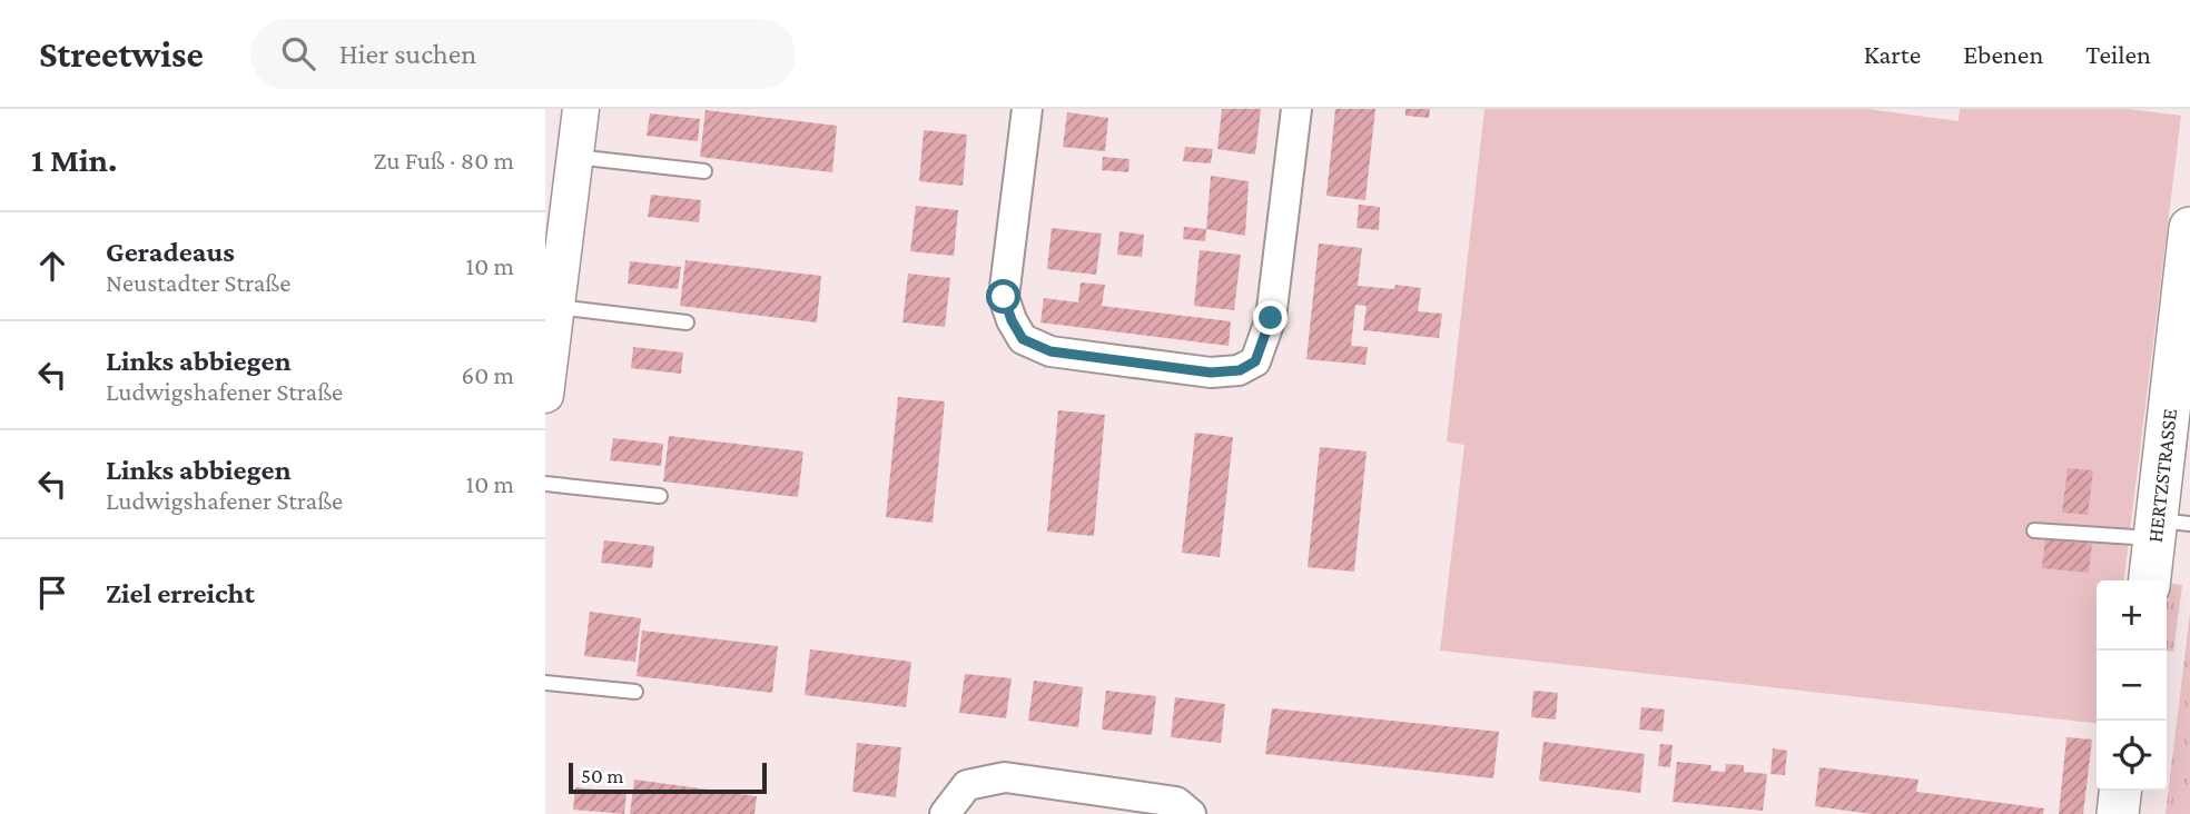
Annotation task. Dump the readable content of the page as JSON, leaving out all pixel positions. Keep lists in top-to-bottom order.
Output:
{
  "streets": {
    "main road": ["HERTZSTRASSE"]
  },
  "scale_bar": "50 m",
  "page": {
    "header": "Streetwise",
    "search": "Hier suchen",
    "nav": ["Karte", "Ebenen", "Teilen"],
    "heading": ["1 Min.", "Zu Fuß · 80 m"],
    "list": [
      ["Geradeaus", "Neustadter Straße", "10 m"],
      ["Links abbiegen", "Ludwigshafener Straße", "60 m"],
      ["Links abbiegen", "Ludwigshafener Straße", "10 m"],
      "Ziel erreicht"
    ],
    "map_buttons": ["+", "−"],
    "scale": "50 m"
  }
}
